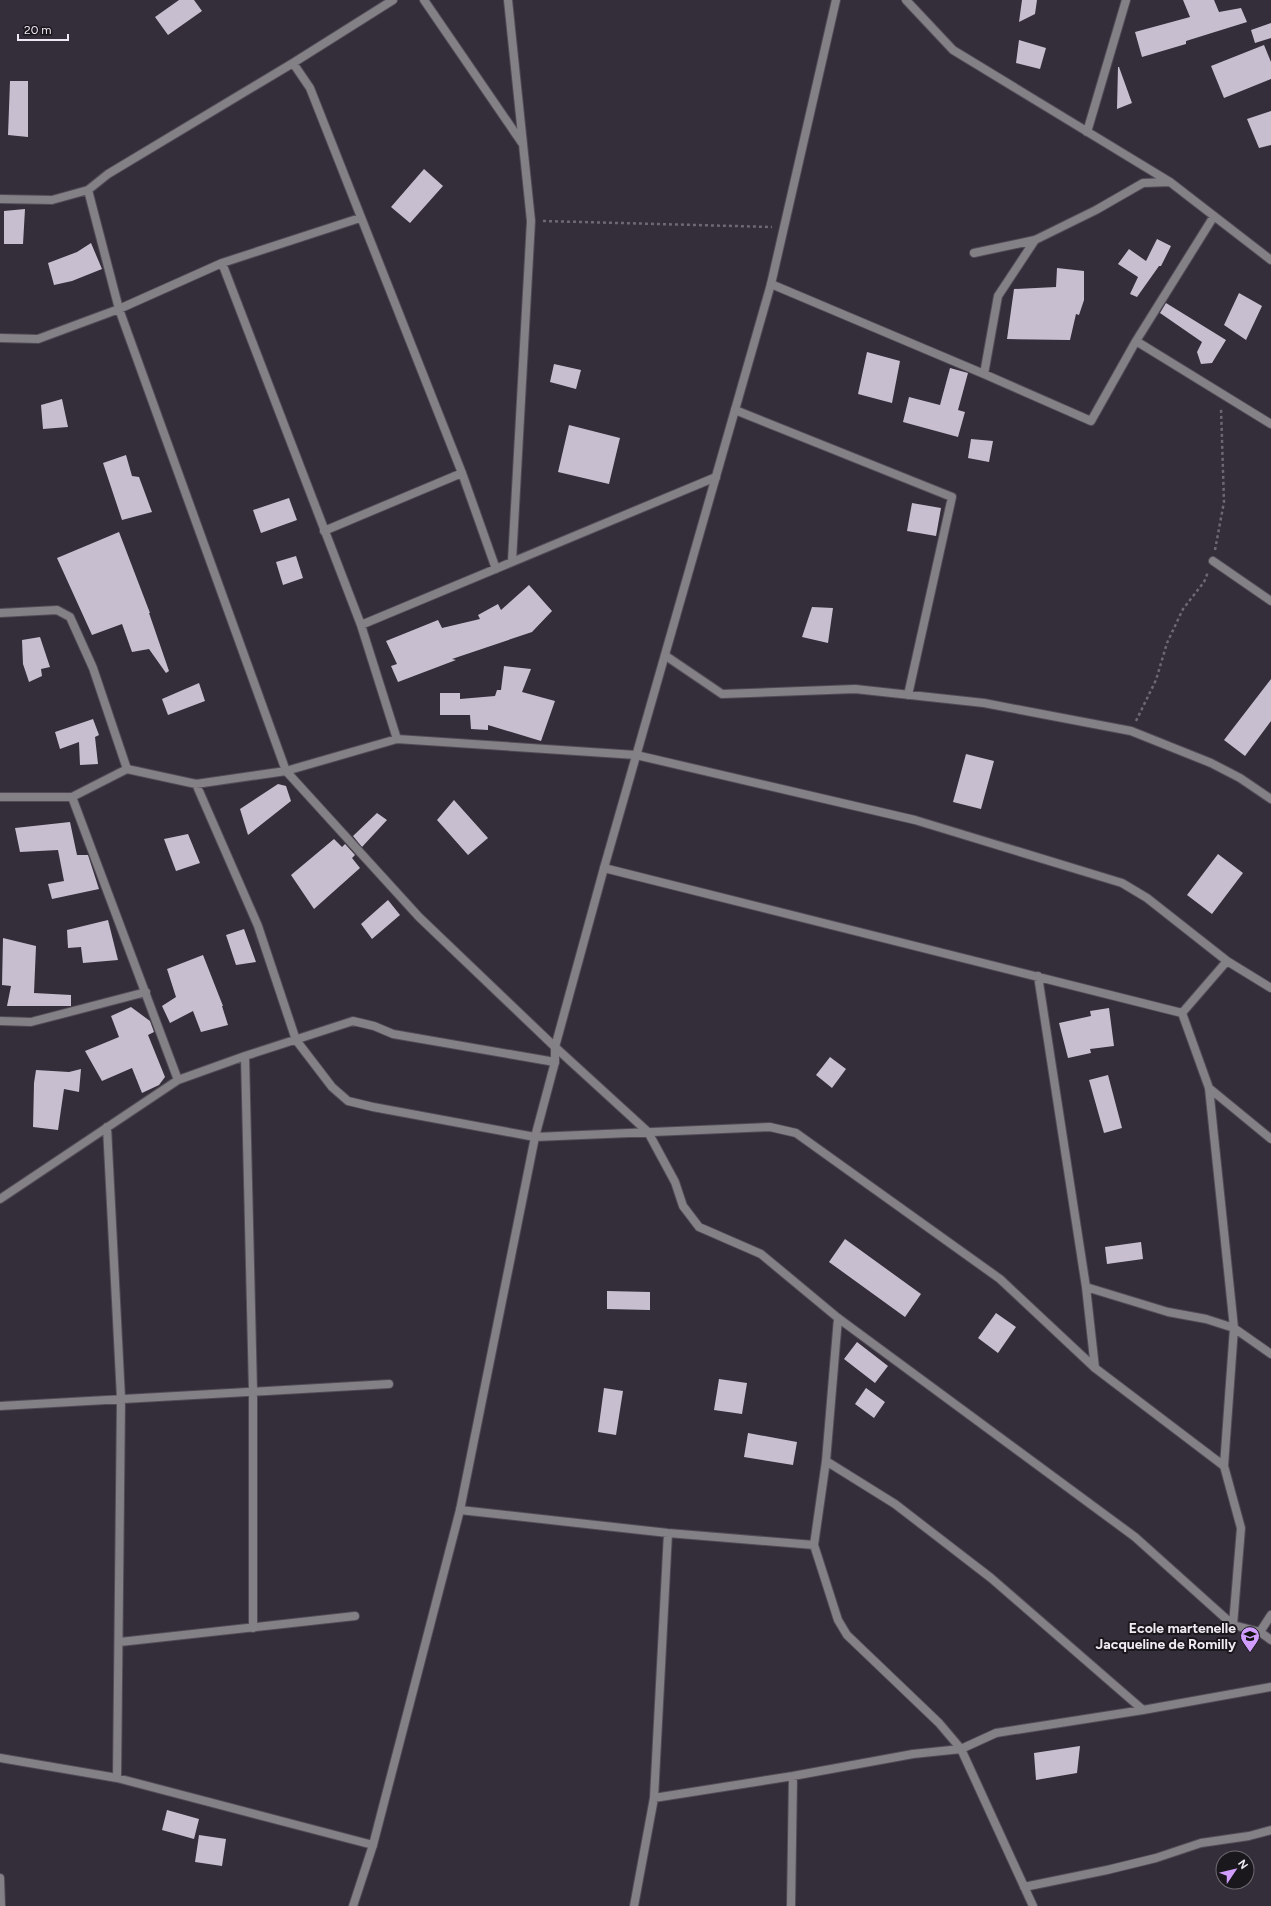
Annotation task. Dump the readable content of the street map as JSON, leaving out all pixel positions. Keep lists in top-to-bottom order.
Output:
{
  "places": {
    "school or university": ["Ecole martenelle Jacqueline de Romilly"]
  },
  "scale_bar": "20 m",
  "north": "top right"
}
